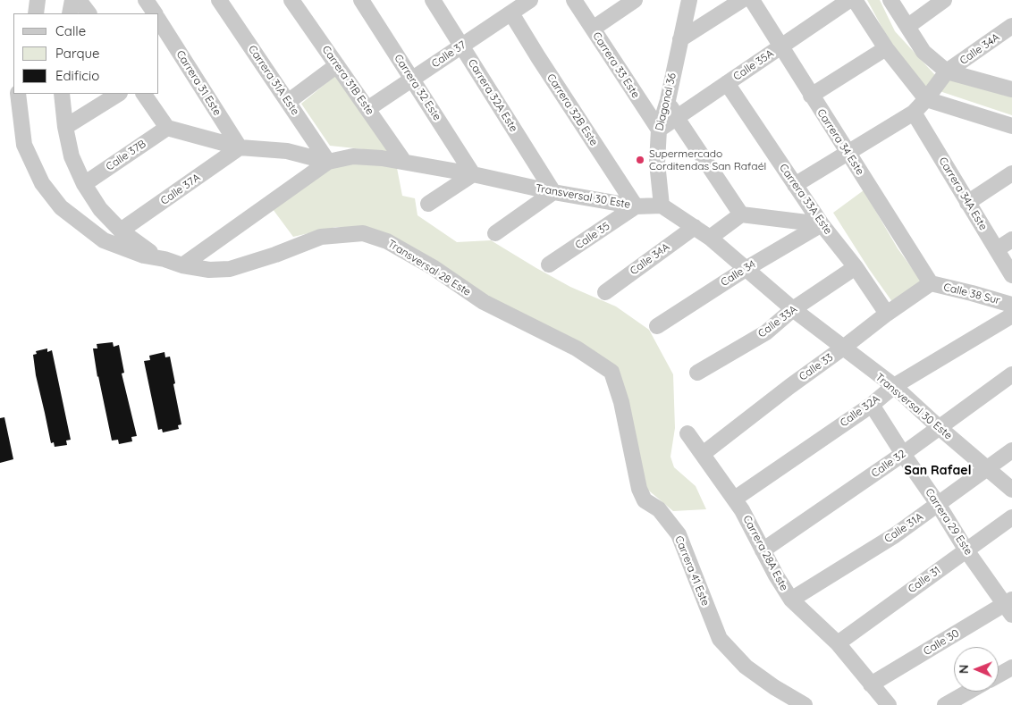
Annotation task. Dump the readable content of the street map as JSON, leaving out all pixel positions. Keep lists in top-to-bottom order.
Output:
{
  "streets": {
    "street": [
      "Calle 34A",
      "Calle 37",
      "Carrera 33 Este",
      "Calle 35A",
      "Carrera 31A Este",
      "Carrera 31B Este",
      "Carrera 31 Este",
      "Carrera 32 Este",
      "Carrera 32A Este",
      "Diagonal 36",
      "Carrera 32B Este",
      "Carrera 34 Este",
      "Calle 37B",
      "Calle 37A",
      "Carrera 34A Este",
      "Transversal 30 Este",
      "Carrera 33A Este",
      "Calle 35",
      "Transversal 28 Este",
      "Calle 34",
      "Calle 38 Sur",
      "Calle 33A",
      "Calle 33",
      "Calle 32A",
      "Calle 32",
      "Carrera 29 Este",
      "Calle 31A",
      "Carrera 28A Este",
      "Carrera 41 Este",
      "Calle 31",
      "Calle 30"
    ]
  },
  "crossings": [
    ["Calle 34A", "Transversal 30 Este"],
    ["Calle 37", "Carrera 31B Este"],
    ["Calle 37", "Carrera 32 Este"],
    ["Calle 37", "Carrera 32A Este"],
    ["Calle 37", "Carrera 32B Este"],
    ["Carrera 33 Este", "Calle 35A"],
    ["Carrera 33 Este", "Diagonal 36"],
    ["Calle 35A", "Diagonal 36"],
    ["Calle 35A", "Carrera 34 Este"],
    ["Calle 35A", "Carrera 33A Este"],
    ["Carrera 31A Este", "Transversal 30 Este"],
    ["Carrera 31B Este", "Transversal 30 Este"],
    ["Carrera 31 Este", "Calle 37A"],
    ["Carrera 31 Este", "Transversal 30 Este"],
    ["Carrera 32 Este", "Transversal 30 Este"],
    ["Carrera 32A Este", "Transversal 30 Este"],
    ["Diagonal 36", "Transversal 30 Este"],
    ["Carrera 32B Este", "Transversal 30 Este"],
    ["Carrera 32B Este", "Calle 35"],
    ["Carrera 34 Este", "Calle 38 Sur"],
    ["Carrera 34 Este", "Calle 33"],
    ["Calle 37B", "Transversal 30 Este"],
    ["Calle 37A", "Transversal 30 Este"],
    ["Transversal 30 Este", "Calle 35"],
    ["Transversal 30 Este", "Calle 34"],
    ["Transversal 30 Este", "Calle 33A"],
    ["Transversal 30 Este", "Calle 33"],
    ["Transversal 30 Este", "Calle 32A"],
    ["Transversal 30 Este", "Calle 32"],
    ["Transversal 30 Este", "Calle 31A"],
    ["Carrera 33A Este", "Calle 34"],
    ["Carrera 33A Este", "Calle 33A"],
    ["Carrera 33A Este", "Calle 33"],
    ["Transversal 28 Este", "Carrera 41 Este"],
    ["Calle 38 Sur", "Calle 33"],
    ["Calle 33", "Carrera 28A Este"],
    ["Calle 32A", "Carrera 29 Este"],
    ["Calle 32A", "Carrera 28A Este"],
    ["Calle 32", "Carrera 29 Este"],
    ["Calle 32", "Carrera 28A Este"],
    ["Carrera 29 Este", "Calle 31A"],
    ["Carrera 29 Este", "Calle 31"],
    ["Carrera 29 Este", "Calle 30"],
    ["Calle 31A", "Carrera 28A Este"],
    ["Carrera 28A Este", "Calle 31"],
    ["Carrera 28A Este", "Calle 30"]
  ],
  "districts": ["San Rafael"],
  "places": ["Supermercado Corditendas San Rafaél"],
  "legend": ["Calle", "Parque", "Edificio"],
  "north": "left"
}
